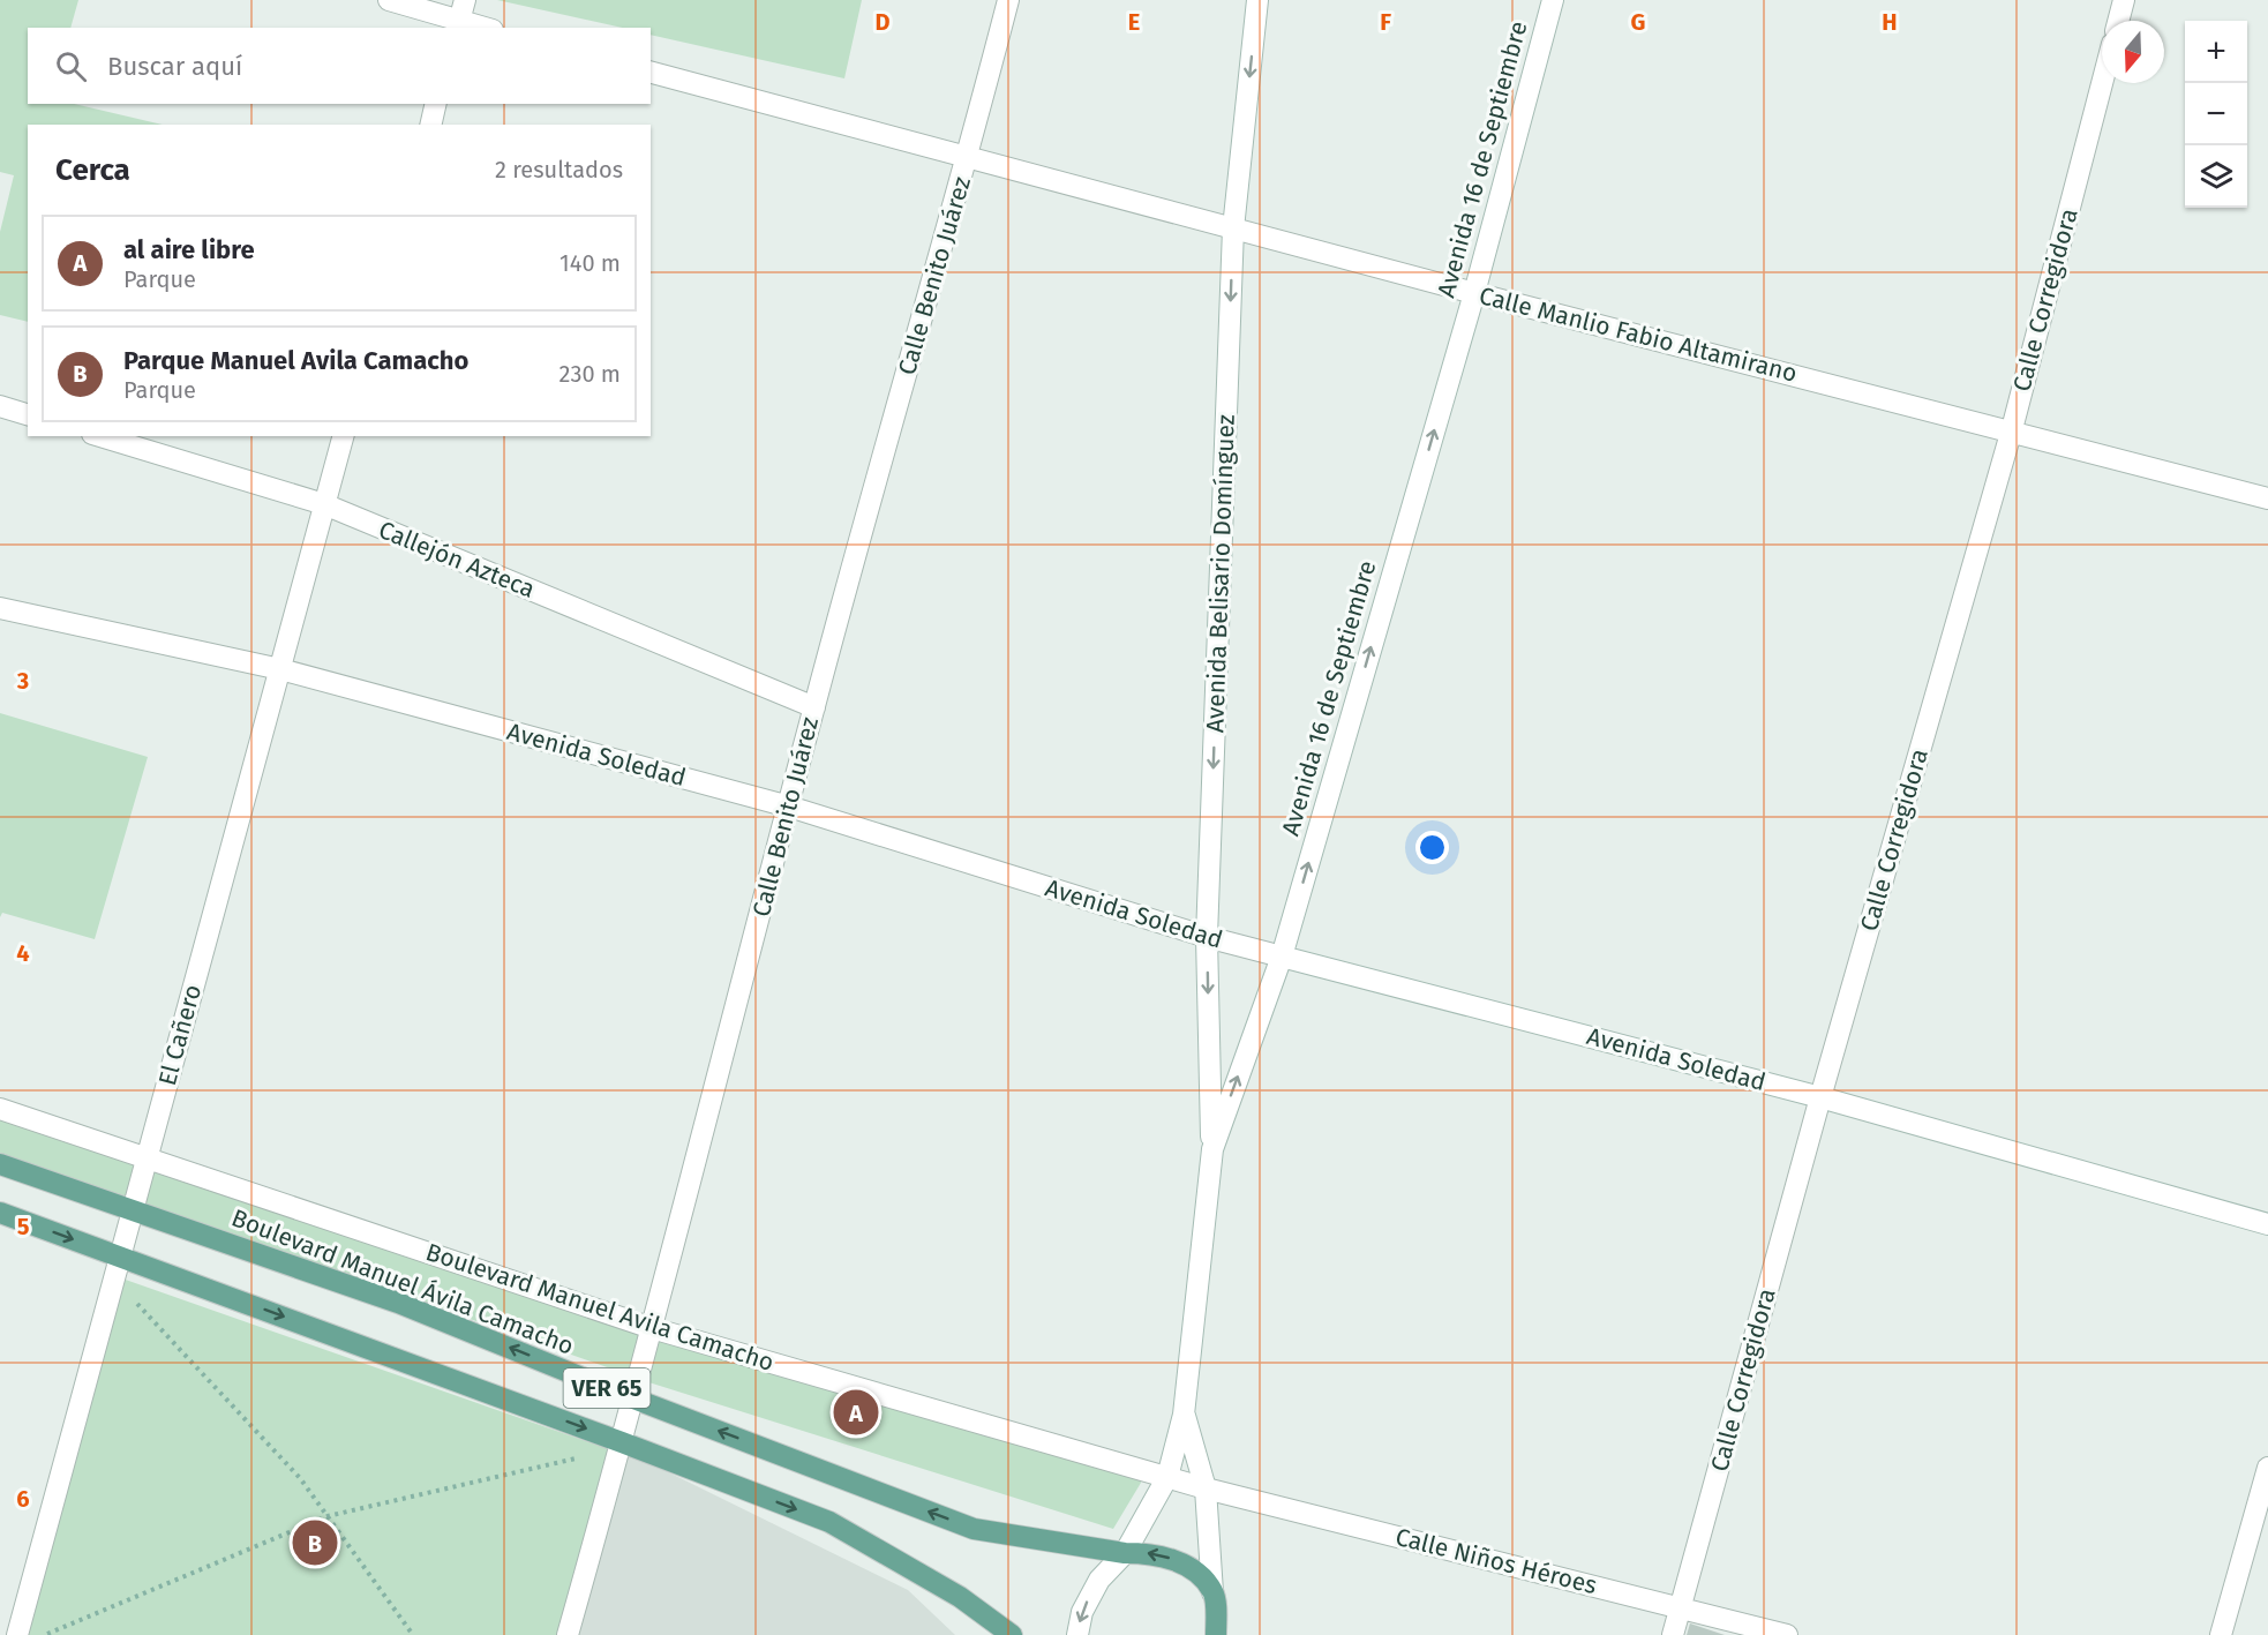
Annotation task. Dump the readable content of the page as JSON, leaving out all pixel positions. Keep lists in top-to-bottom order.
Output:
{
  "streets": {
    "main road": ["Avenida 16 de Septiembre", "Boulevard Manuel Ávila Camacho", "VER 65"],
    "street": [
      "Calle Benito Juárez",
      "Calle Corregidora",
      "Calle Manlio Fabio Altamirano",
      "Callejón Azteca",
      "Avenida Belisario Domínguez",
      "Avenida Soledad",
      "El Cañero",
      "Boulevard Manuel Avila Camacho",
      "Calle Niños Héroes"
    ]
  },
  "crossings": [
    ["Avenida 16 de Septiembre", "Calle Manlio Fabio Altamirano"],
    ["Avenida 16 de Septiembre", "Avenida Belisario Domínguez"],
    ["Avenida 16 de Septiembre", "Avenida Soledad"],
    ["Avenida 16 de Septiembre", "Boulevard Manuel Ávila Camacho"],
    ["Avenida 16 de Septiembre", "Boulevard Manuel Avila Camacho"],
    ["Avenida 16 de Septiembre", "Calle Niños Héroes"],
    ["Calle Benito Juárez", "Calle Manlio Fabio Altamirano"],
    ["Calle Benito Juárez", "Callejón Azteca"],
    ["Calle Benito Juárez", "Avenida Soledad"],
    ["Calle Benito Juárez", "Boulevard Manuel Ávila Camacho"],
    ["Calle Benito Juárez", "Boulevard Manuel Avila Camacho"],
    ["Calle Benito Juárez", "VER 65"],
    ["Calle Corregidora", "Calle Manlio Fabio Altamirano"],
    ["Calle Corregidora", "Avenida Soledad"],
    ["Calle Corregidora", "Calle Niños Héroes"],
    ["Calle Manlio Fabio Altamirano", "Avenida Belisario Domínguez"],
    ["Callejón Azteca", "El Cañero"],
    ["Avenida Belisario Domínguez", "Avenida Soledad"],
    ["Avenida Soledad", "El Cañero"],
    ["El Cañero", "Boulevard Manuel Ávila Camacho"],
    ["El Cañero", "Boulevard Manuel Avila Camacho"],
    ["El Cañero", "VER 65"],
    ["Boulevard Manuel Avila Camacho", "Calle Niños Héroes"]
  ],
  "one_way": ["Avenida 16 de Septiembre", "Avenida Belisario Domínguez"],
  "north": "bottom",
  "page": {
    "map_buttons": ["+", "−"],
    "search": "Buscar aquí",
    "heading": ["Cerca", "2 resultados"],
    "list": [
      {
        "mark": "A",
        "name": "al aire libre",
        "note": "Parque",
        "value": "140 m"
      },
      {
        "mark": "B",
        "name": "Parque Manuel Avila Camacho",
        "note": "Parque",
        "value": "230 m"
      }
    ],
    "pins": ["A", "B"]
  },
  "grid": {
    "columns": [
      "D",
      "E",
      "F",
      "G",
      "H"
    ],
    "rows": [
      "3",
      "4",
      "5",
      "6"
    ]
  }
}
